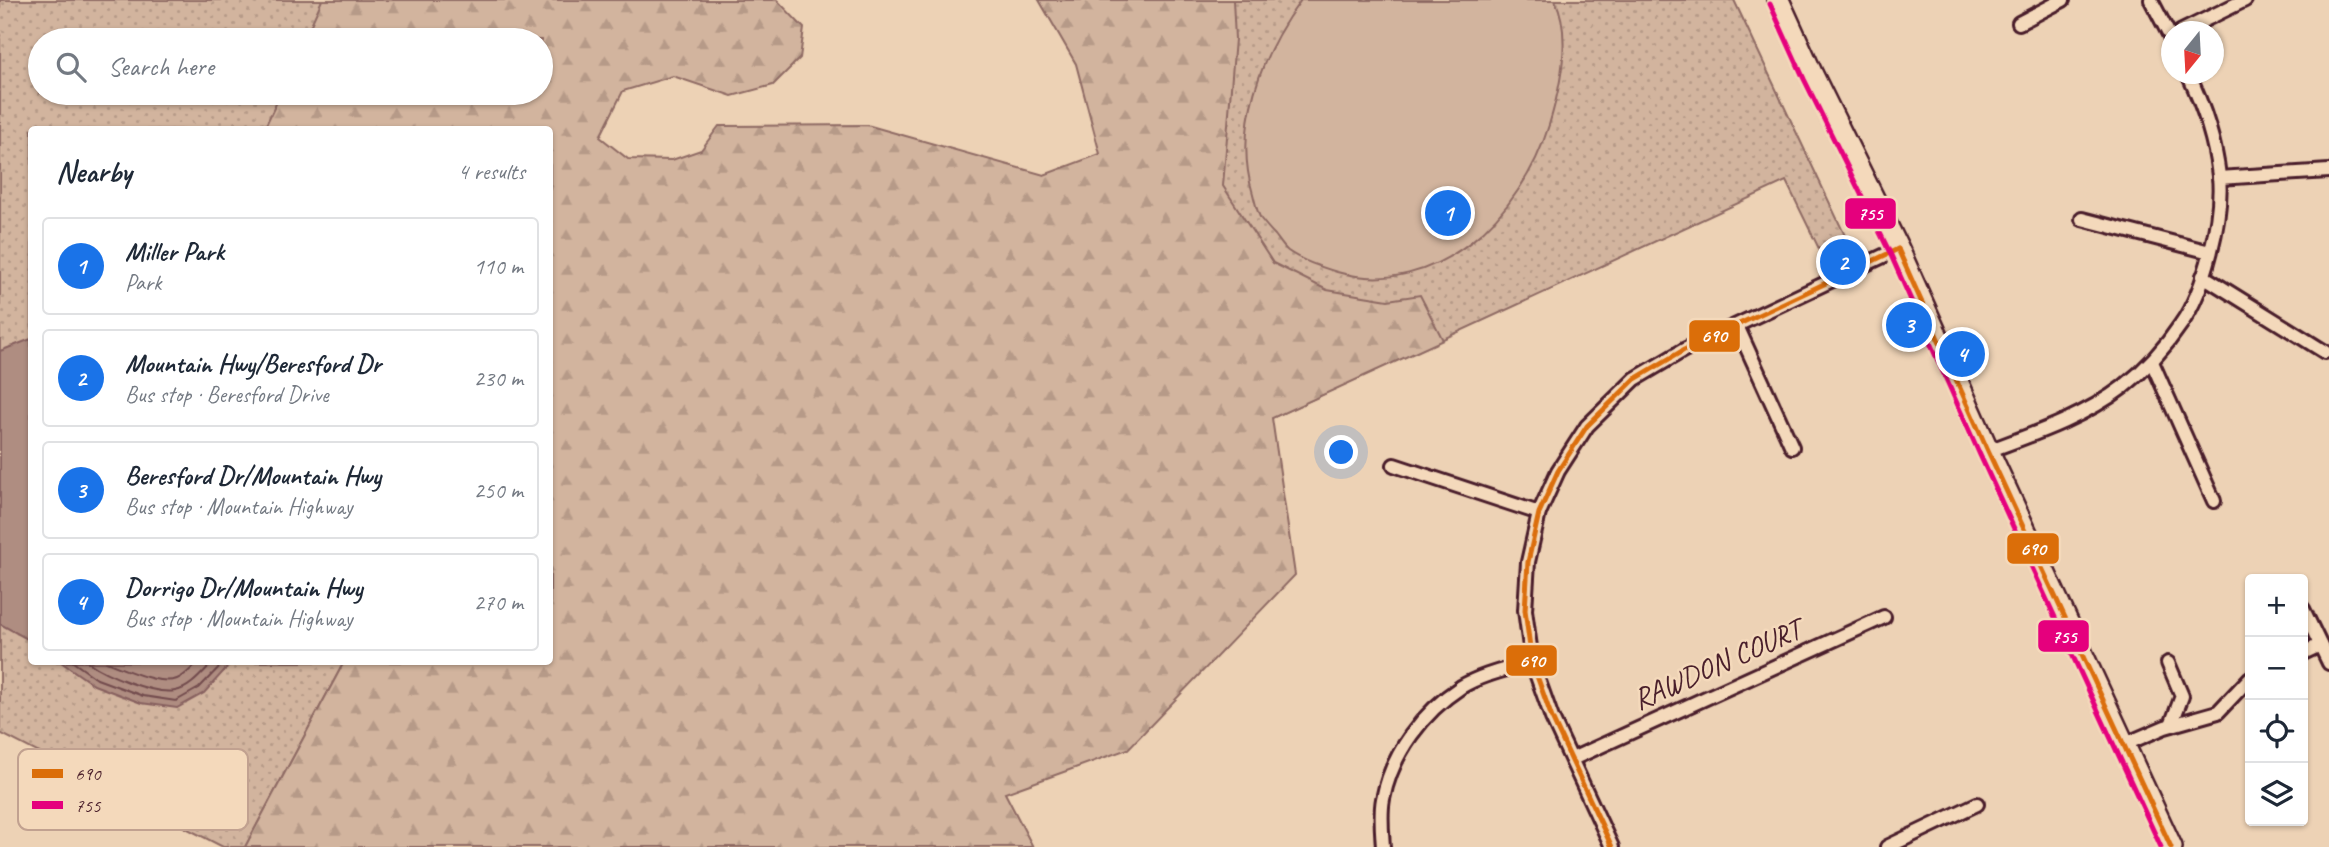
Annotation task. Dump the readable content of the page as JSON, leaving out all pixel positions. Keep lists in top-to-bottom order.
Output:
{
  "streets": {
    "street": ["RAWDON COURT"]
  },
  "lines": ["transit line 755", "transit line 690"],
  "legend": ["690", "755"],
  "north": "bottom",
  "page": {
    "search": "Search here",
    "heading": ["Nearby", "4 results"],
    "pins": [
      "1",
      "2",
      "3",
      "4"
    ],
    "list": [
      {
        "mark": "1",
        "name": "Miller Park",
        "note": "Park",
        "value": "110 m"
      },
      {
        "mark": "2",
        "name": "Mountain Hwy/Beresford Dr",
        "note": "Bus stop · Beresford Drive",
        "value": "230 m"
      },
      {
        "mark": "3",
        "name": "Beresford Dr/Mountain Hwy",
        "note": "Bus stop · Mountain Highway",
        "value": "250 m"
      },
      {
        "mark": "4",
        "name": "Dorrigo Dr/Mountain Hwy",
        "note": "Bus stop · Mountain Highway",
        "value": "270 m"
      }
    ],
    "map_buttons": ["+", "−"]
  }
}
